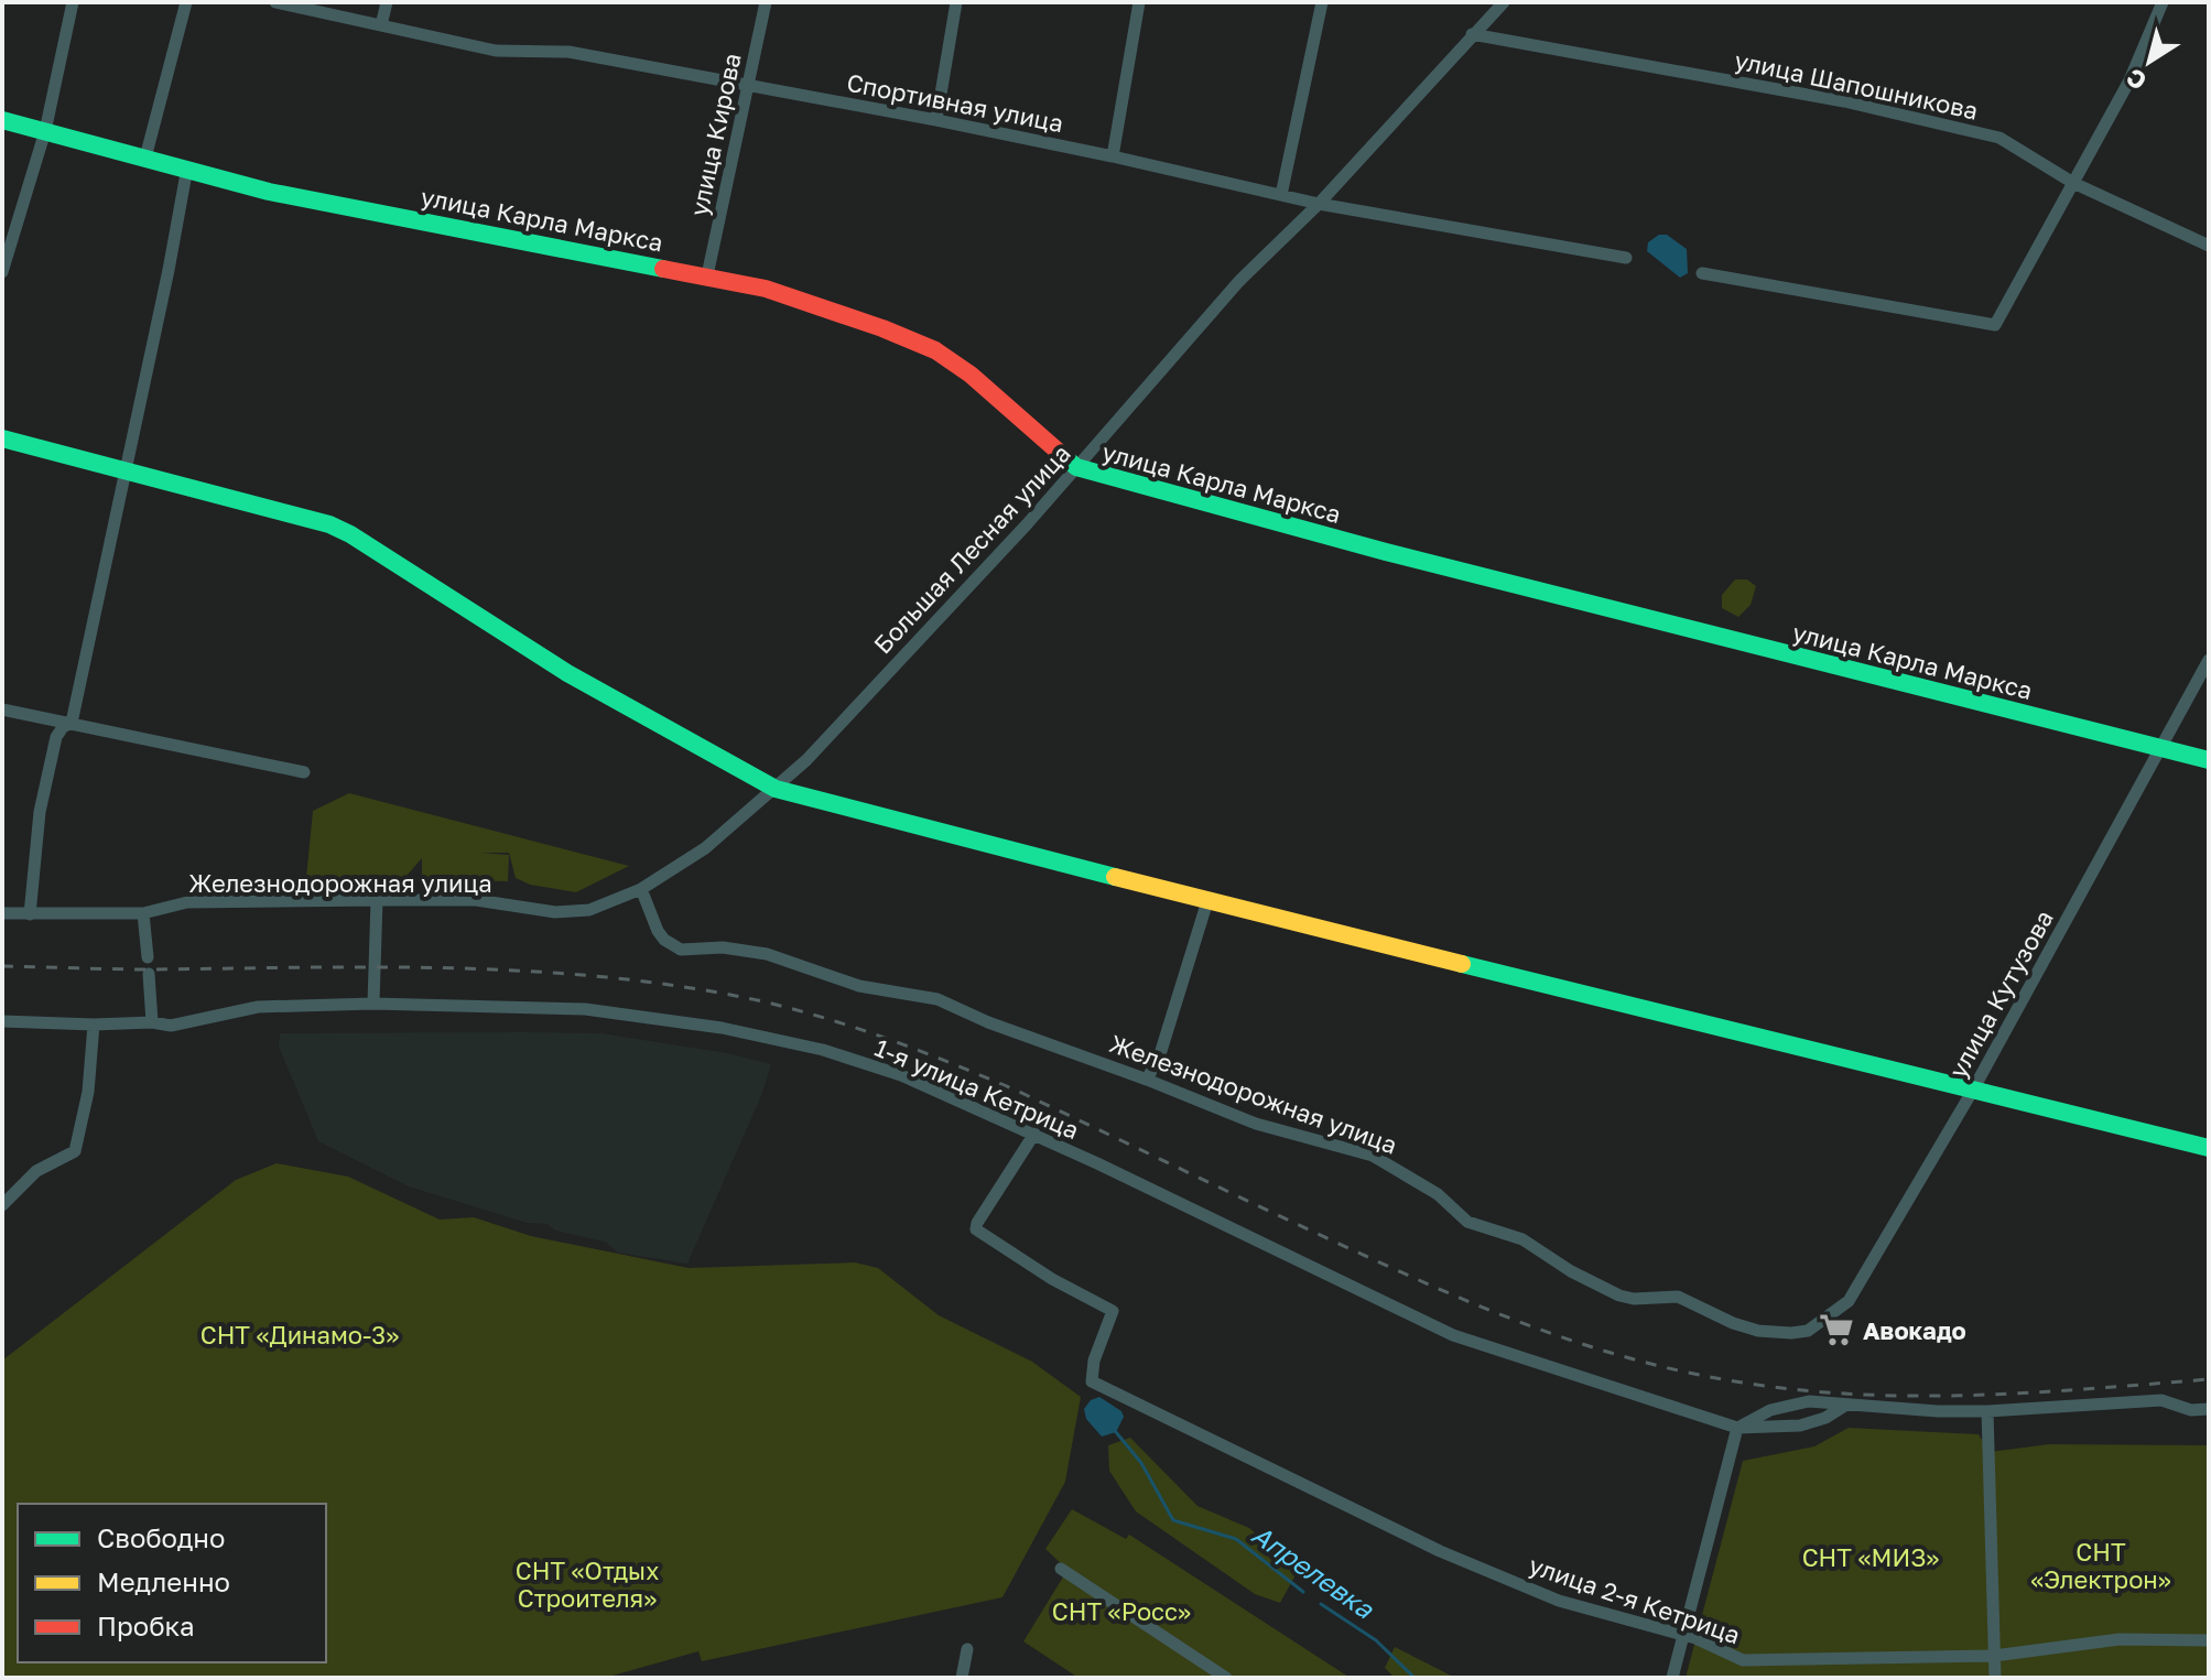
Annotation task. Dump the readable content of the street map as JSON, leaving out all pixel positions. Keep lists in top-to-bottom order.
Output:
{
  "streets": {
    "street": [
      "улица Шапошникова",
      "Спортивная улица",
      "улица Кирова",
      "улица Карла Маркса",
      "Большая Лесная улица",
      "Железнодорожная улица",
      "улица Кутузова",
      "1-я улица Кетрица",
      "улица 2-я Кетрица"
    ]
  },
  "crossings": [
    ["улица Шапошникова", "Большая Лесная улица"],
    ["Спортивная улица", "улица Кирова"],
    ["Спортивная улица", "Большая Лесная улица"],
    ["улица Кирова", "улица Карла Маркса"],
    ["улица Карла Маркса", "Большая Лесная улица"],
    ["улица Карла Маркса", "улица Кутузова"],
    ["Большая Лесная улица", "Железнодорожная улица"],
    ["Железнодорожная улица", "улица Кутузова"],
    ["1-я улица Кетрица", "улица 2-я Кетрица"]
  ],
  "water": ["Апрелевка"],
  "parks": [
    "СНТ «Динамо-3»",
    "СНТ «Электрон»",
    "СНТ «МИЗ»",
    "СНТ «Отдых Строителя»",
    "СНТ «Росс»"
  ],
  "places": {
    "supermarket": ["Авокадо"]
  },
  "legend": ["Свободно", "Медленно", "Пробка"],
  "north": "bottom left"
}
